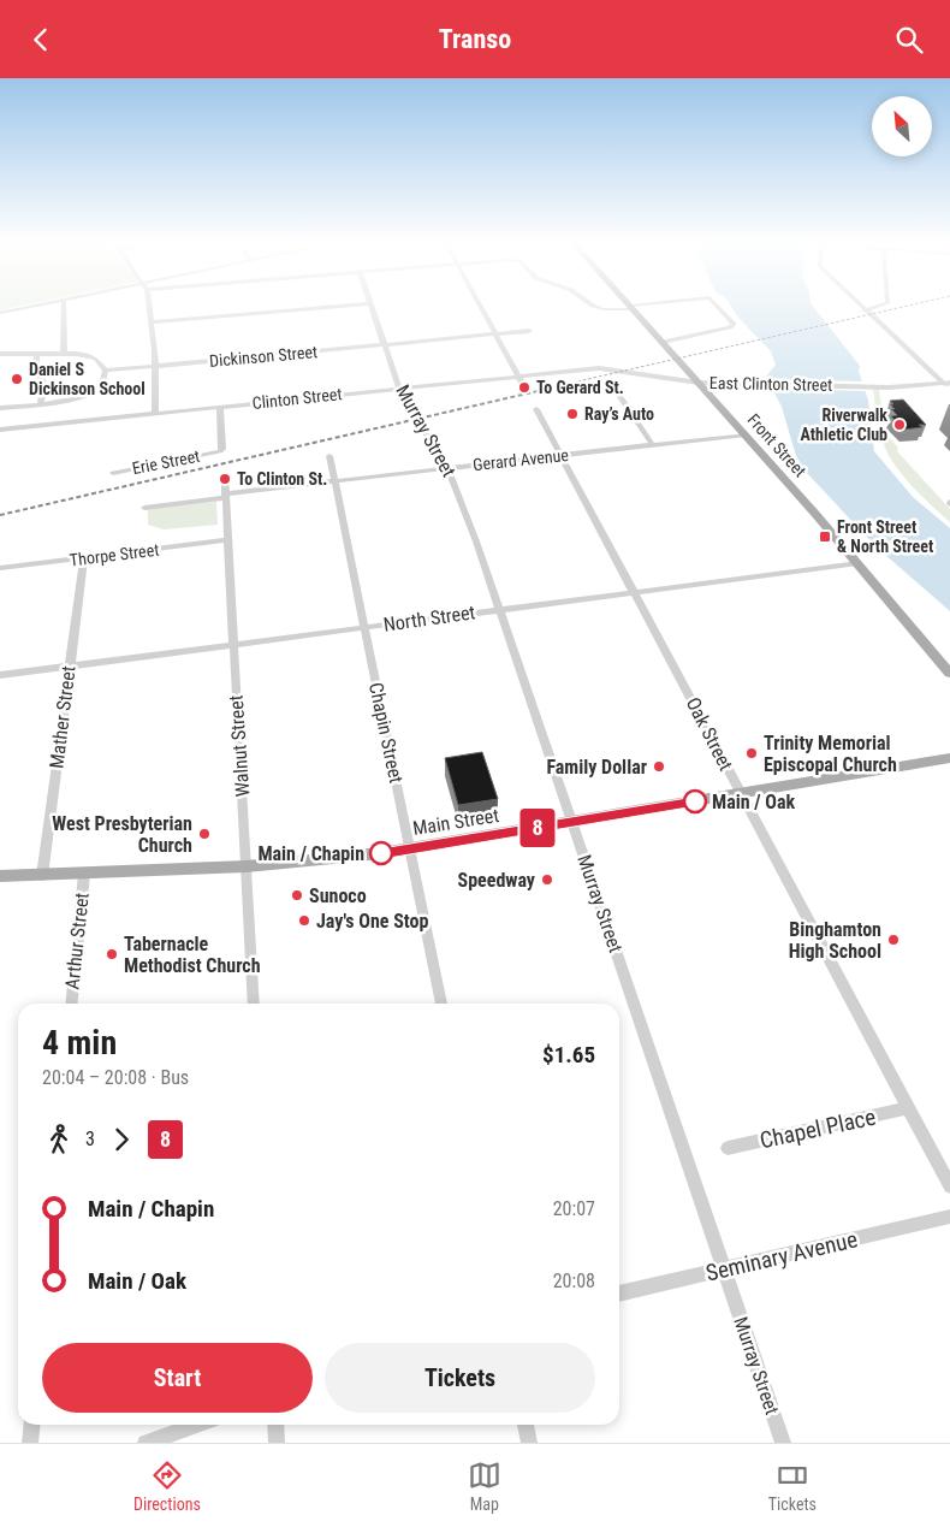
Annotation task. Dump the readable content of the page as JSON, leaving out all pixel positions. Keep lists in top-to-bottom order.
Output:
{
  "streets": {
    "main road": ["Front Street", "Main Street"],
    "street": [
      "Dickinson Street",
      "East Clinton Street",
      "Clinton Street",
      "Murray Street",
      "Gerard Avenue",
      "Erie Street",
      "Thorpe Street",
      "North Street",
      "Mather Street",
      "Chapin Street",
      "Oak Street",
      "Walnut Street",
      "Arthur Street",
      "Chapel Place",
      "Seminary Avenue"
    ]
  },
  "crossings": [
    ["Dickinson Street", "Murray Street"],
    ["East Clinton Street", "Clinton Street"],
    ["East Clinton Street", "Front Street"],
    ["Clinton Street", "Murray Street"],
    ["Clinton Street", "Erie Street"],
    ["Murray Street", "Gerard Avenue"],
    ["Murray Street", "North Street"],
    ["Murray Street", "Main Street"],
    ["Murray Street", "Seminary Avenue"],
    ["Front Street", "Gerard Avenue"],
    ["Front Street", "North Street"],
    ["Gerard Avenue", "Chapin Street"],
    ["Gerard Avenue", "Oak Street"],
    ["Gerard Avenue", "Walnut Street"],
    ["Thorpe Street", "Mather Street"],
    ["Thorpe Street", "Walnut Street"],
    ["North Street", "Mather Street"],
    ["North Street", "Chapin Street"],
    ["North Street", "Oak Street"],
    ["North Street", "Walnut Street"],
    ["Mather Street", "Main Street"],
    ["Chapin Street", "Main Street"],
    ["Oak Street", "Main Street"],
    ["Oak Street", "Chapel Place"],
    ["Walnut Street", "Main Street"],
    ["Main Street", "Arthur Street"]
  ],
  "places": {
    "other": [
      "Daniel S Dickinson School",
      "To Gerard St.",
      "Ray’s Auto",
      "Riverwalk Athletic Club",
      "To Clinton St.",
      "Trinity Memorial Episcopal Church",
      "Family Dollar",
      "Main / Oak",
      "West Presbyterian Church",
      "Main / Chapin",
      "Speedway",
      "Sunoco",
      "Jay's One Stop",
      "Binghamton High School",
      "Tabernacle Methodist Church"
    ],
    "transit": ["Front Street & North Street"]
  },
  "lines": ["bus line 8"],
  "north": "top left",
  "page": {
    "header": "Transo",
    "on_map": "8",
    "heading": ["4 min", "20:04 – 20:08 · Bus", "$1.65"],
    "legs": ["3", "8"],
    "list": [
      {
        "name": "Main / Chapin",
        "value": "20:07"
      },
      {
        "name": "Main / Oak",
        "value": "20:08"
      }
    ],
    "buttons": ["Start", "Tickets"],
    "tabs": ["Directions", "Map", "Tickets"]
  }
}
